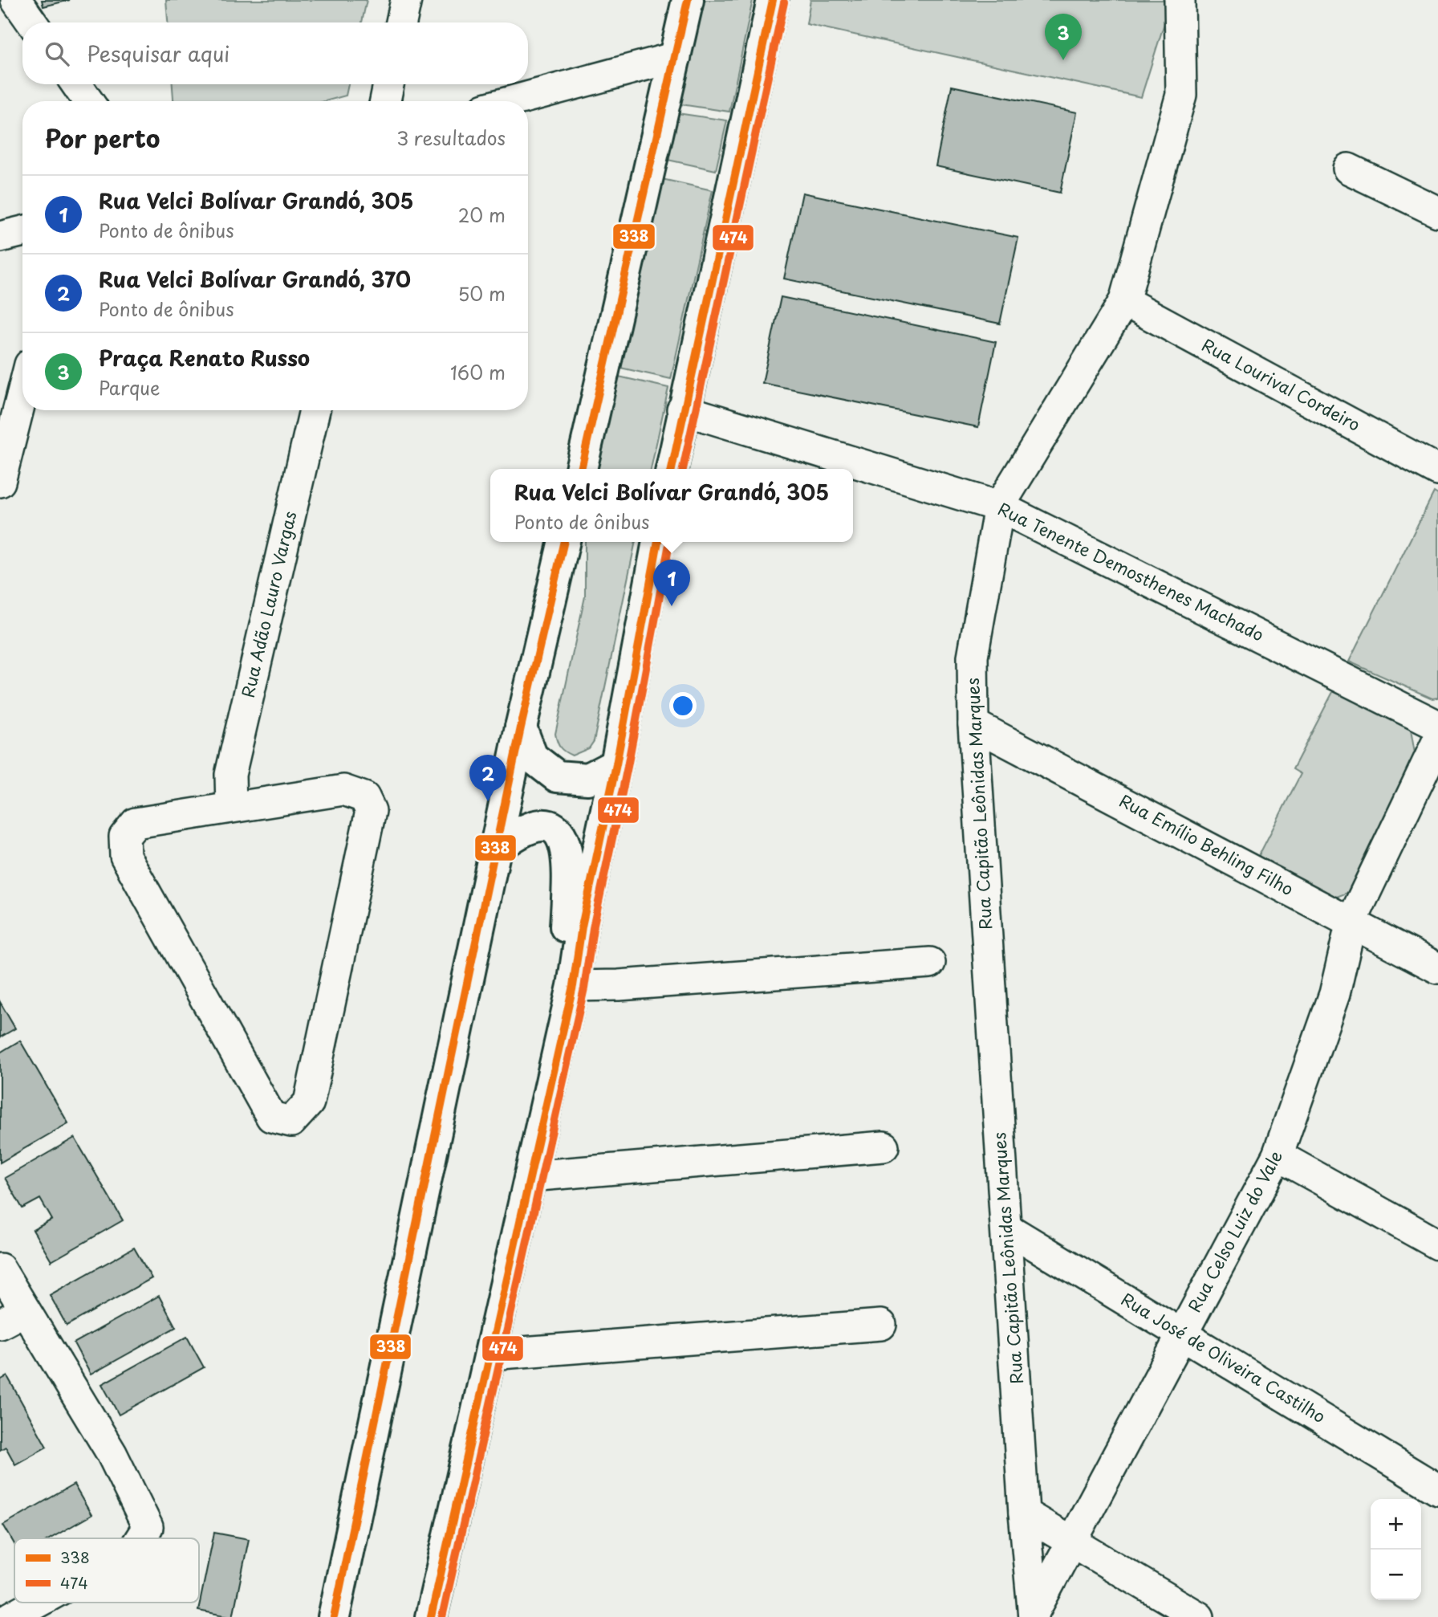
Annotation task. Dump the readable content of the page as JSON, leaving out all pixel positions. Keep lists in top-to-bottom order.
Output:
{
  "streets": {
    "street": [
      "Rua Lourival Cordeiro",
      "Rua Tenente Demosthenes Machado",
      "Rua Adão Lauro Vargas",
      "Rua Capitão Leônidas Marques",
      "Rua Emílio Behling Filho",
      "Rua Celso Luiz do Vale",
      "Rua José de Oliveira Castilho"
    ]
  },
  "crossings": [
    ["Rua Lourival Cordeiro", "Rua Capitão Leônidas Marques"],
    ["Rua Tenente Demosthenes Machado", "Rua Capitão Leônidas Marques"],
    ["Rua Capitão Leônidas Marques", "Rua Emílio Behling Filho"],
    ["Rua Capitão Leônidas Marques", "Rua Celso Luiz do Vale"],
    ["Rua Capitão Leônidas Marques", "Rua José de Oliveira Castilho"],
    ["Rua Emílio Behling Filho", "Rua Celso Luiz do Vale"],
    ["Rua Celso Luiz do Vale", "Rua José de Oliveira Castilho"]
  ],
  "lines": ["transit line 338", "transit line 474"],
  "legend": ["338", "474"],
  "page": {
    "pins": ["3", "1", "2"],
    "search": "Pesquisar aqui",
    "heading": ["Por perto", "3 resultados"],
    "list": [
      {
        "mark": "1",
        "name": "Rua Velci Bolívar Grandó, 305",
        "note": "Ponto de ônibus",
        "value": "20 m"
      },
      {
        "mark": "2",
        "name": "Rua Velci Bolívar Grandó, 370",
        "note": "Ponto de ônibus",
        "value": "50 m"
      },
      {
        "mark": "3",
        "name": "Praça Renato Russo",
        "note": "Parque",
        "value": "160 m"
      }
    ],
    "popup": ["Rua Velci Bolívar Grandó, 305", "Ponto de ônibus"],
    "map_buttons": ["+", "−"]
  }
}
